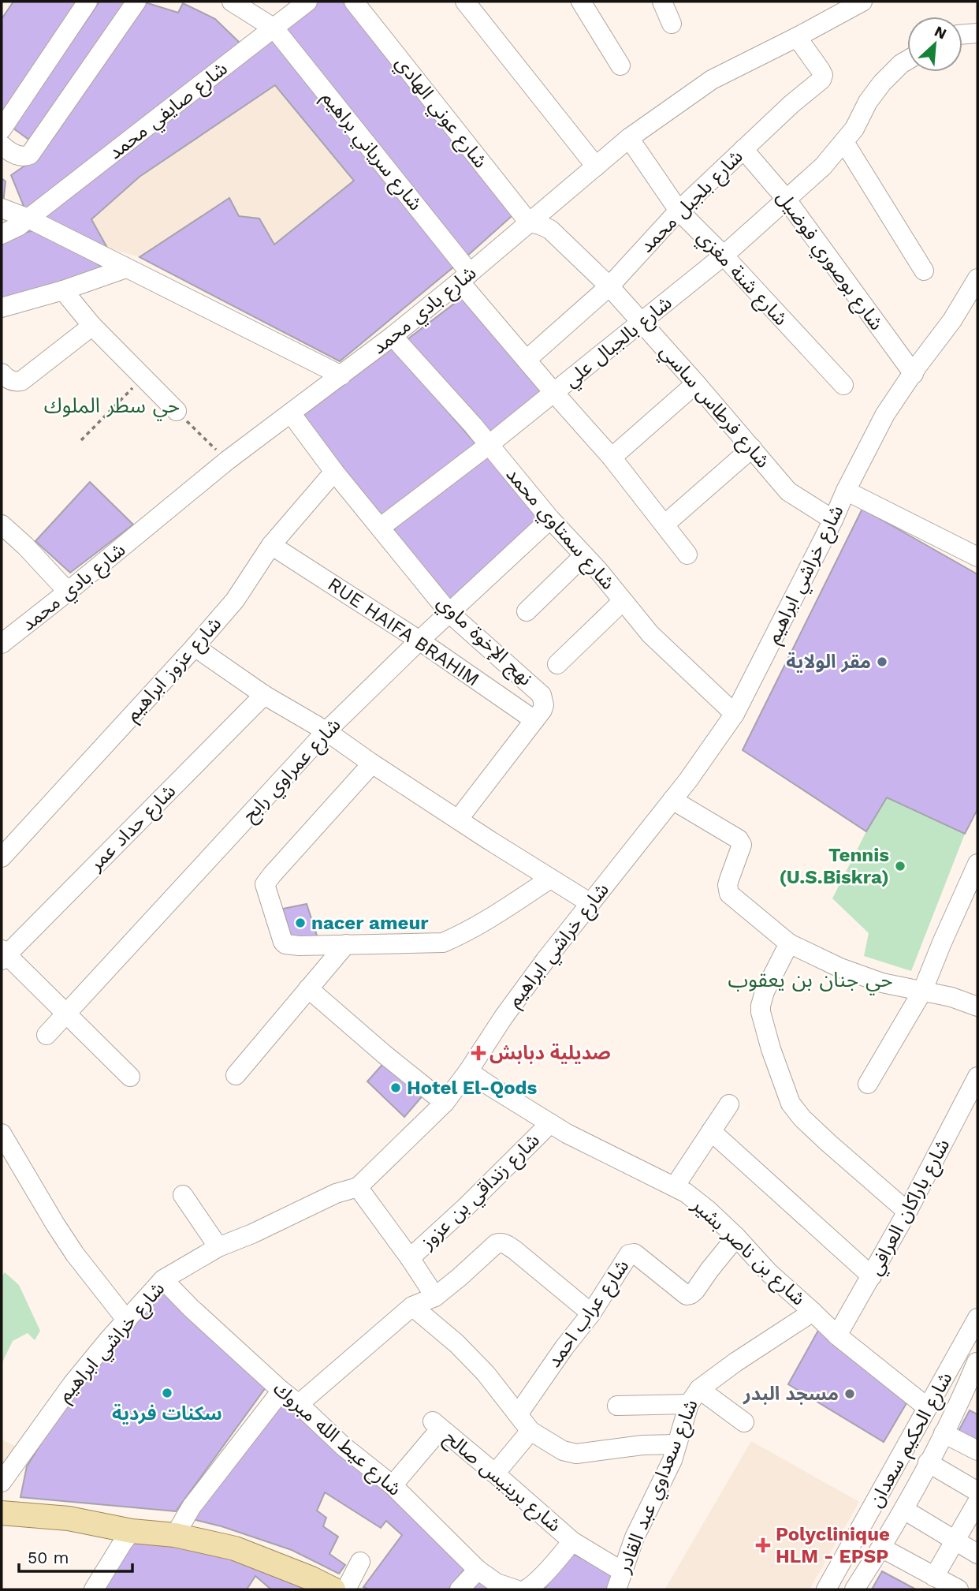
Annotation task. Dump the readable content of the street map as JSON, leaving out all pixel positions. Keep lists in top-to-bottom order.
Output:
{
  "streets": {
    "street": [
      "شارع صايفي محمد",
      "شارع عوني الهادي",
      "شارع سرياني براهيم",
      "شارع بلجبل محمد",
      "شارع بوصوري فوضيل",
      "شارع شنة مغزي",
      "شارع بادي محمد",
      "شارع بالجبال علي",
      "شارع فرطاس ساسي",
      "شارع سمتاوي محمد",
      "شارع خراشي ابراهيم",
      "RUE HAIFA BRAHIM",
      "نهج الإخوة ماوي",
      "شارع عزوز ابراهيم",
      "شارع عمراوي رابح",
      "شارع حداد عمر",
      "شارع زنداقي بن عزوز",
      "شارع باراكان العرافي",
      "شارع بن ناصر بشير",
      "شارع عراب احمد",
      "شارع عيط الله مبروك",
      "شارع الحكيم سعدان",
      "شارع برينيس صالح",
      "شارع سعداوي عبد القادر"
    ]
  },
  "crossings": [
    ["شارع صايفي محمد", "شارع سرياني براهيم"],
    ["شارع عوني الهادي", "شارع بادي محمد"],
    ["شارع عوني الهادي", "شارع فرطاس ساسي"],
    ["شارع سرياني براهيم", "شارع بلجبل محمد"],
    ["شارع سرياني براهيم", "شارع بادي محمد"],
    ["شارع سرياني براهيم", "شارع بالجبال علي"],
    ["شارع بلجبل محمد", "شارع بوصوري فوضيل"],
    ["شارع بلجبل محمد", "شارع شنة مغزي"],
    ["شارع بلجبل محمد", "شارع بادي محمد"],
    ["شارع بلجبل محمد", "شارع فرطاس ساسي"],
    ["شارع بوصوري فوضيل", "شارع بالجبال علي"],
    ["شارع بوصوري فوضيل", "شارع خراشي ابراهيم"],
    ["شارع شنة مغزي", "شارع بادي محمد"],
    ["شارع شنة مغزي", "شارع بالجبال علي"],
    ["شارع بادي محمد", "شارع فرطاس ساسي"],
    ["شارع بادي محمد", "شارع سمتاوي محمد"],
    ["شارع بادي محمد", "نهج الإخوة ماوي"],
    ["شارع بالجبال علي", "شارع فرطاس ساسي"],
    ["شارع بالجبال علي", "شارع سمتاوي محمد"],
    ["شارع بالجبال علي", "نهج الإخوة ماوي"],
    ["شارع فرطاس ساسي", "شارع خراشي ابراهيم"],
    ["شارع سمتاوي محمد", "شارع خراشي ابراهيم"],
    ["شارع سمتاوي محمد", "شارع عمراوي رابح"],
    ["شارع خراشي ابراهيم", "شارع بن ناصر بشير"],
    ["شارع خراشي ابراهيم", "شارع عيط الله مبروك"],
    ["RUE HAIFA BRAHIM", "نهج الإخوة ماوي"],
    ["RUE HAIFA BRAHIM", "شارع عزوز ابراهيم"],
    ["RUE HAIFA BRAHIM", "شارع عمراوي رابح"],
    ["نهج الإخوة ماوي", "شارع عزوز ابراهيم"],
    ["نهج الإخوة ماوي", "شارع عمراوي رابح"],
    ["شارع زنداقي بن عزوز", "شارع بن ناصر بشير"],
    ["شارع باراكان العرافي", "شارع بن ناصر بشير"],
    ["شارع بن ناصر بشير", "شارع عراب احمد"],
    ["شارع بن ناصر بشير", "شارع الحكيم سعدان"],
    ["شارع بن ناصر بشير", "شارع سعداوي عبد القادر"],
    ["شارع عيط الله مبروك", "شارع برينيس صالح"]
  ],
  "districts": ["حي سطر الملوك", "حي جنان بن يعقوب"],
  "places": {
    "other": [
      "مقر الولاية",
      "Tennis (U.S.Biskra)",
      "nacer ameur",
      "Hotel El-Qods",
      "سكنات فردية",
      "مسجد البدر"
    ],
    "health": ["صديلية دبابش", "Polyclinique HLM - EPSP"]
  },
  "scale_bar": "50 m",
  "north": "top right"
}
